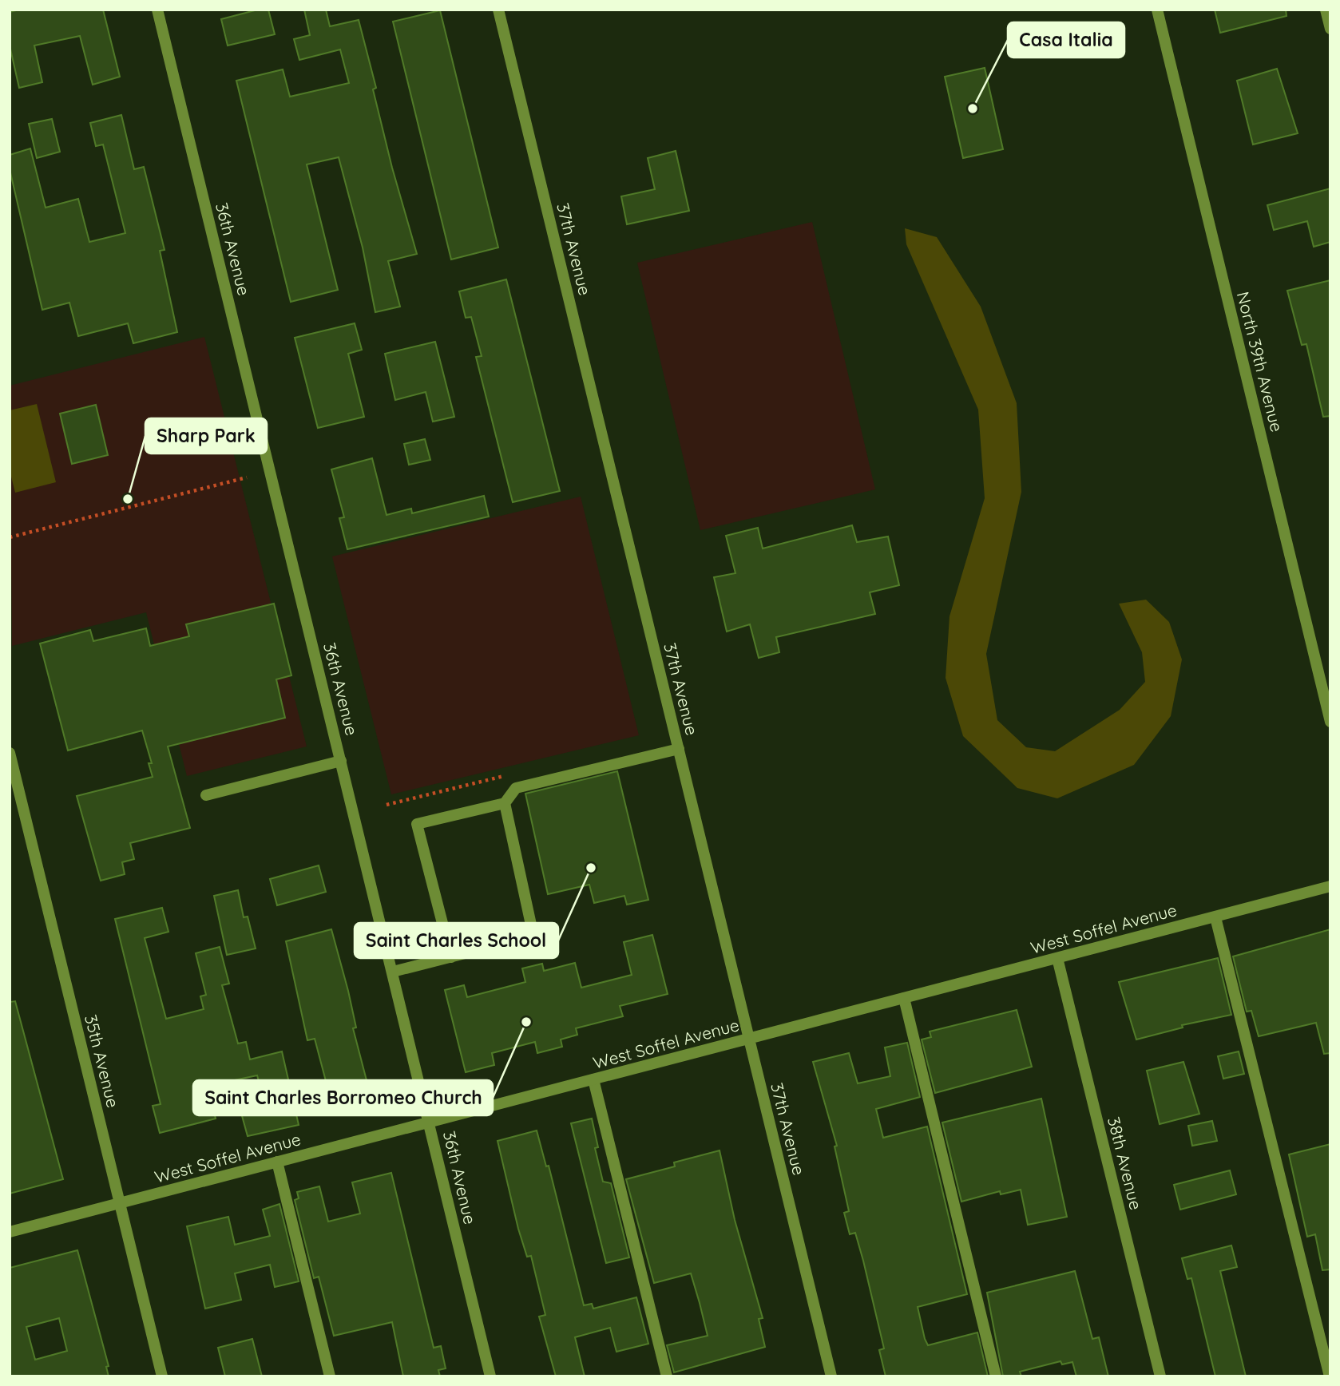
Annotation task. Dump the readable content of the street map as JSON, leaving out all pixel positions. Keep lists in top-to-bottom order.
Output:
{
  "streets": {
    "street": [
      "36th Avenue",
      "37th Avenue",
      "North 39th Avenue",
      "West Soffel Avenue",
      "35th Avenue",
      "38th Avenue"
    ]
  },
  "crossings": [
    ["36th Avenue", "West Soffel Avenue"],
    ["37th Avenue", "West Soffel Avenue"],
    ["West Soffel Avenue", "35th Avenue"],
    ["West Soffel Avenue", "38th Avenue"]
  ],
  "places": [
    "Casa Italia",
    "Sharp Park",
    "Saint Charles School",
    "Saint Charles Borromeo Church"
  ]
}
